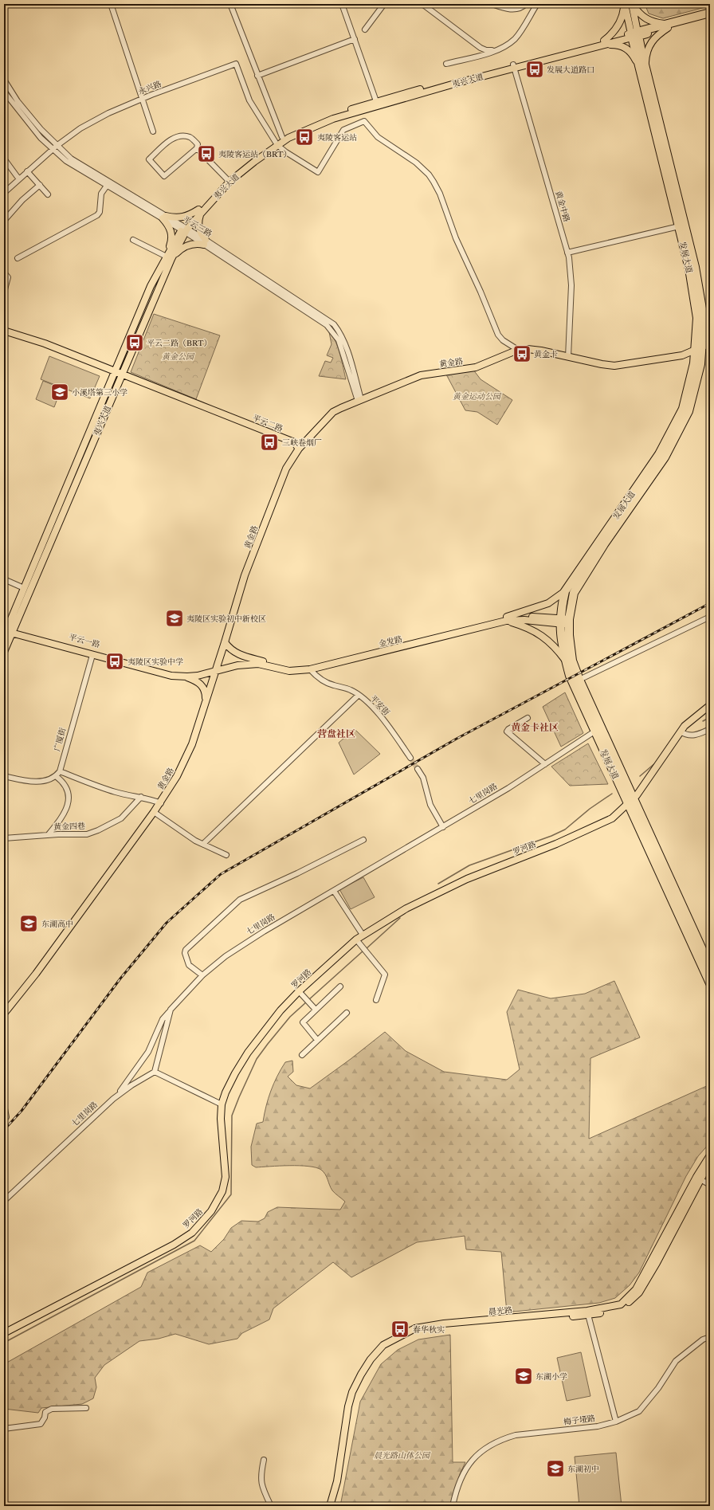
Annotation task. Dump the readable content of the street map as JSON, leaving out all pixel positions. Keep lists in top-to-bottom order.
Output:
{
  "streets": {
    "highway": ["夷兴大道", "发展大道"],
    "main road": [
      "黄金路",
      "平云二路",
      "平云一路",
      "金发路",
      "罗河路",
      "晨光路"
    ],
    "street": [
      "永兴路",
      "黄金中路",
      "平云三路",
      "平安街",
      "广厦街",
      "七里岗路",
      "黄金四巷",
      "梅子垭路"
    ]
  },
  "crossings": [
    ["夷兴大道", "永兴路"],
    ["夷兴大道", "黄金中路"],
    ["夷兴大道", "平云三路"],
    ["夷兴大道", "发展大道"],
    ["夷兴大道", "平云二路"],
    ["夷兴大道", "平云一路"],
    ["永兴路", "平云三路"],
    ["黄金中路", "黄金路"],
    ["平云三路", "黄金路"],
    ["发展大道", "黄金路"],
    ["发展大道", "金发路"],
    ["发展大道", "七里岗路"],
    ["发展大道", "罗河路"],
    ["黄金路", "平云二路"],
    ["黄金路", "平云一路"],
    ["黄金路", "金发路"],
    ["平云一路", "金发路"],
    ["平云一路", "广厦街"],
    ["金发路", "平安街"]
  ],
  "districts": ["黄金卡社区", "营盘社区"],
  "parks": ["黄金公园", "黄金运动公园", "晨光路山体公园"],
  "places": {
    "bus stop": [
      "发展大道路口",
      "夷陵客运站",
      "夷陵客运站（BRT）",
      "平云二路（BRT）",
      "黄金卡",
      "三峡卷烟厂",
      "夷陵区实验中学",
      "春华秋实"
    ],
    "school or university": [
      "小溪塔第三小学",
      "夷陵区实验初中新校区",
      "东湖高中",
      "东湖小学",
      "东湖初中"
    ]
  }
}
